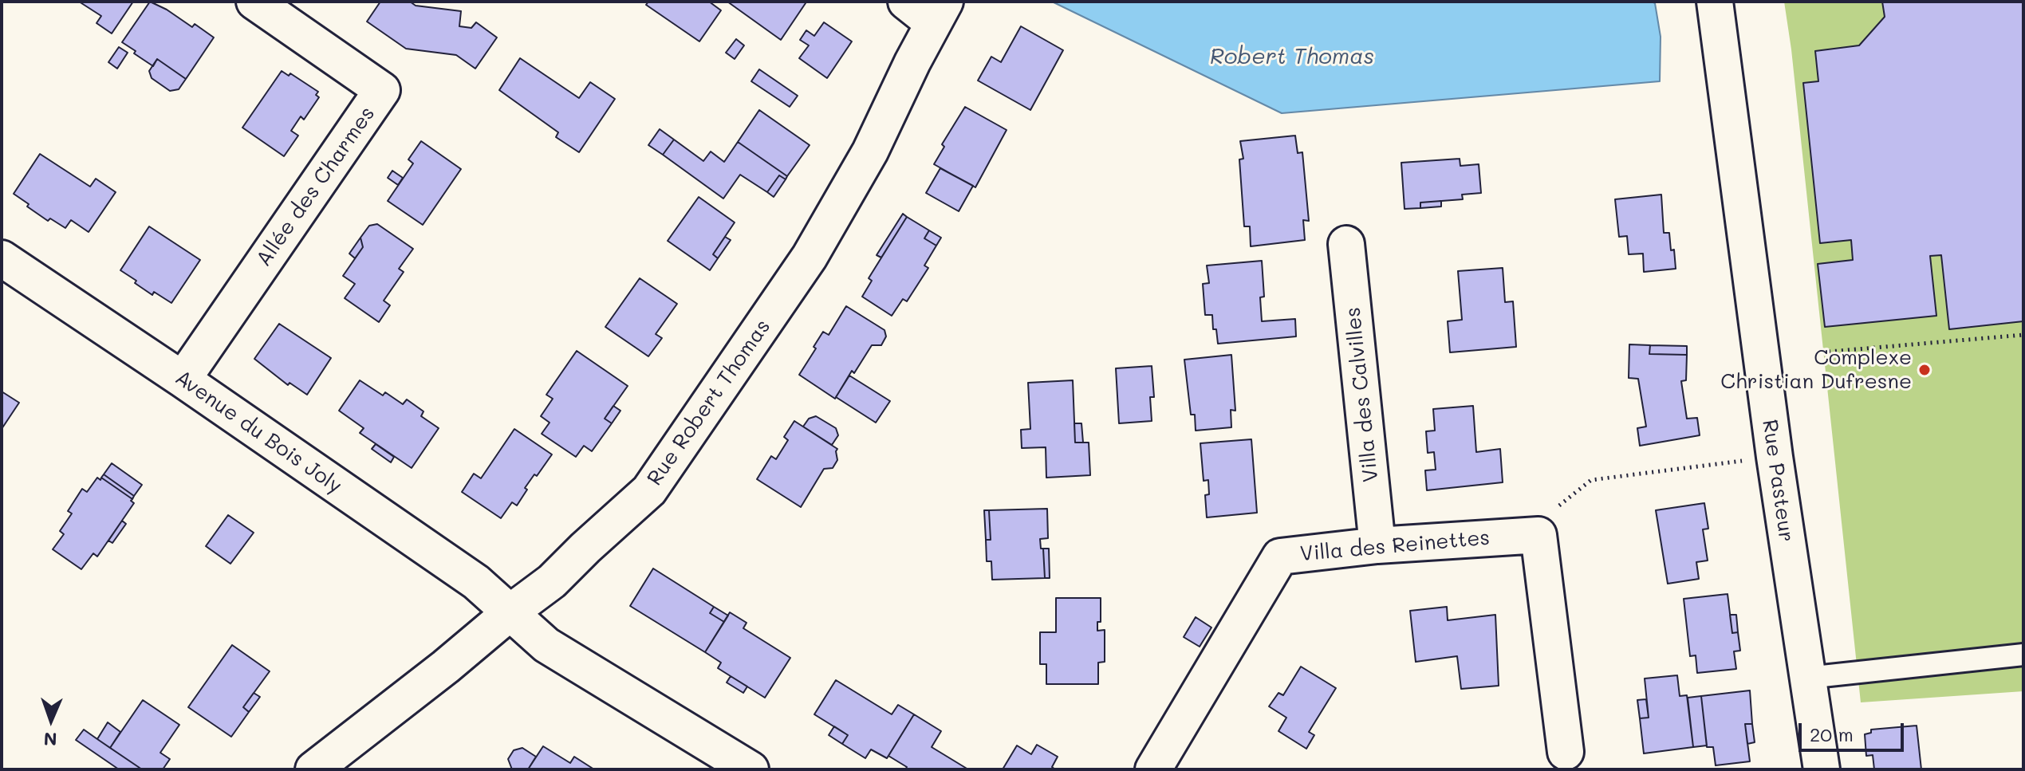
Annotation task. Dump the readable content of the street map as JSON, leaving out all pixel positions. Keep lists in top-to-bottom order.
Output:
{
  "streets": {
    "street": [
      "Allée des Charmes",
      "Villa des Calvilles",
      "Rue Robert Thomas",
      "Avenue du Bois Joly",
      "Rue Pasteur",
      "Villa des Reinettes"
    ]
  },
  "crossings": [
    ["Allée des Charmes", "Avenue du Bois Joly"],
    ["Villa des Calvilles", "Villa des Reinettes"],
    ["Rue Robert Thomas", "Avenue du Bois Joly"]
  ],
  "water": ["Robert Thomas"],
  "places": ["Complexe Christian Dufresne"],
  "scale_bar": "20 m",
  "north": "bottom"
}
